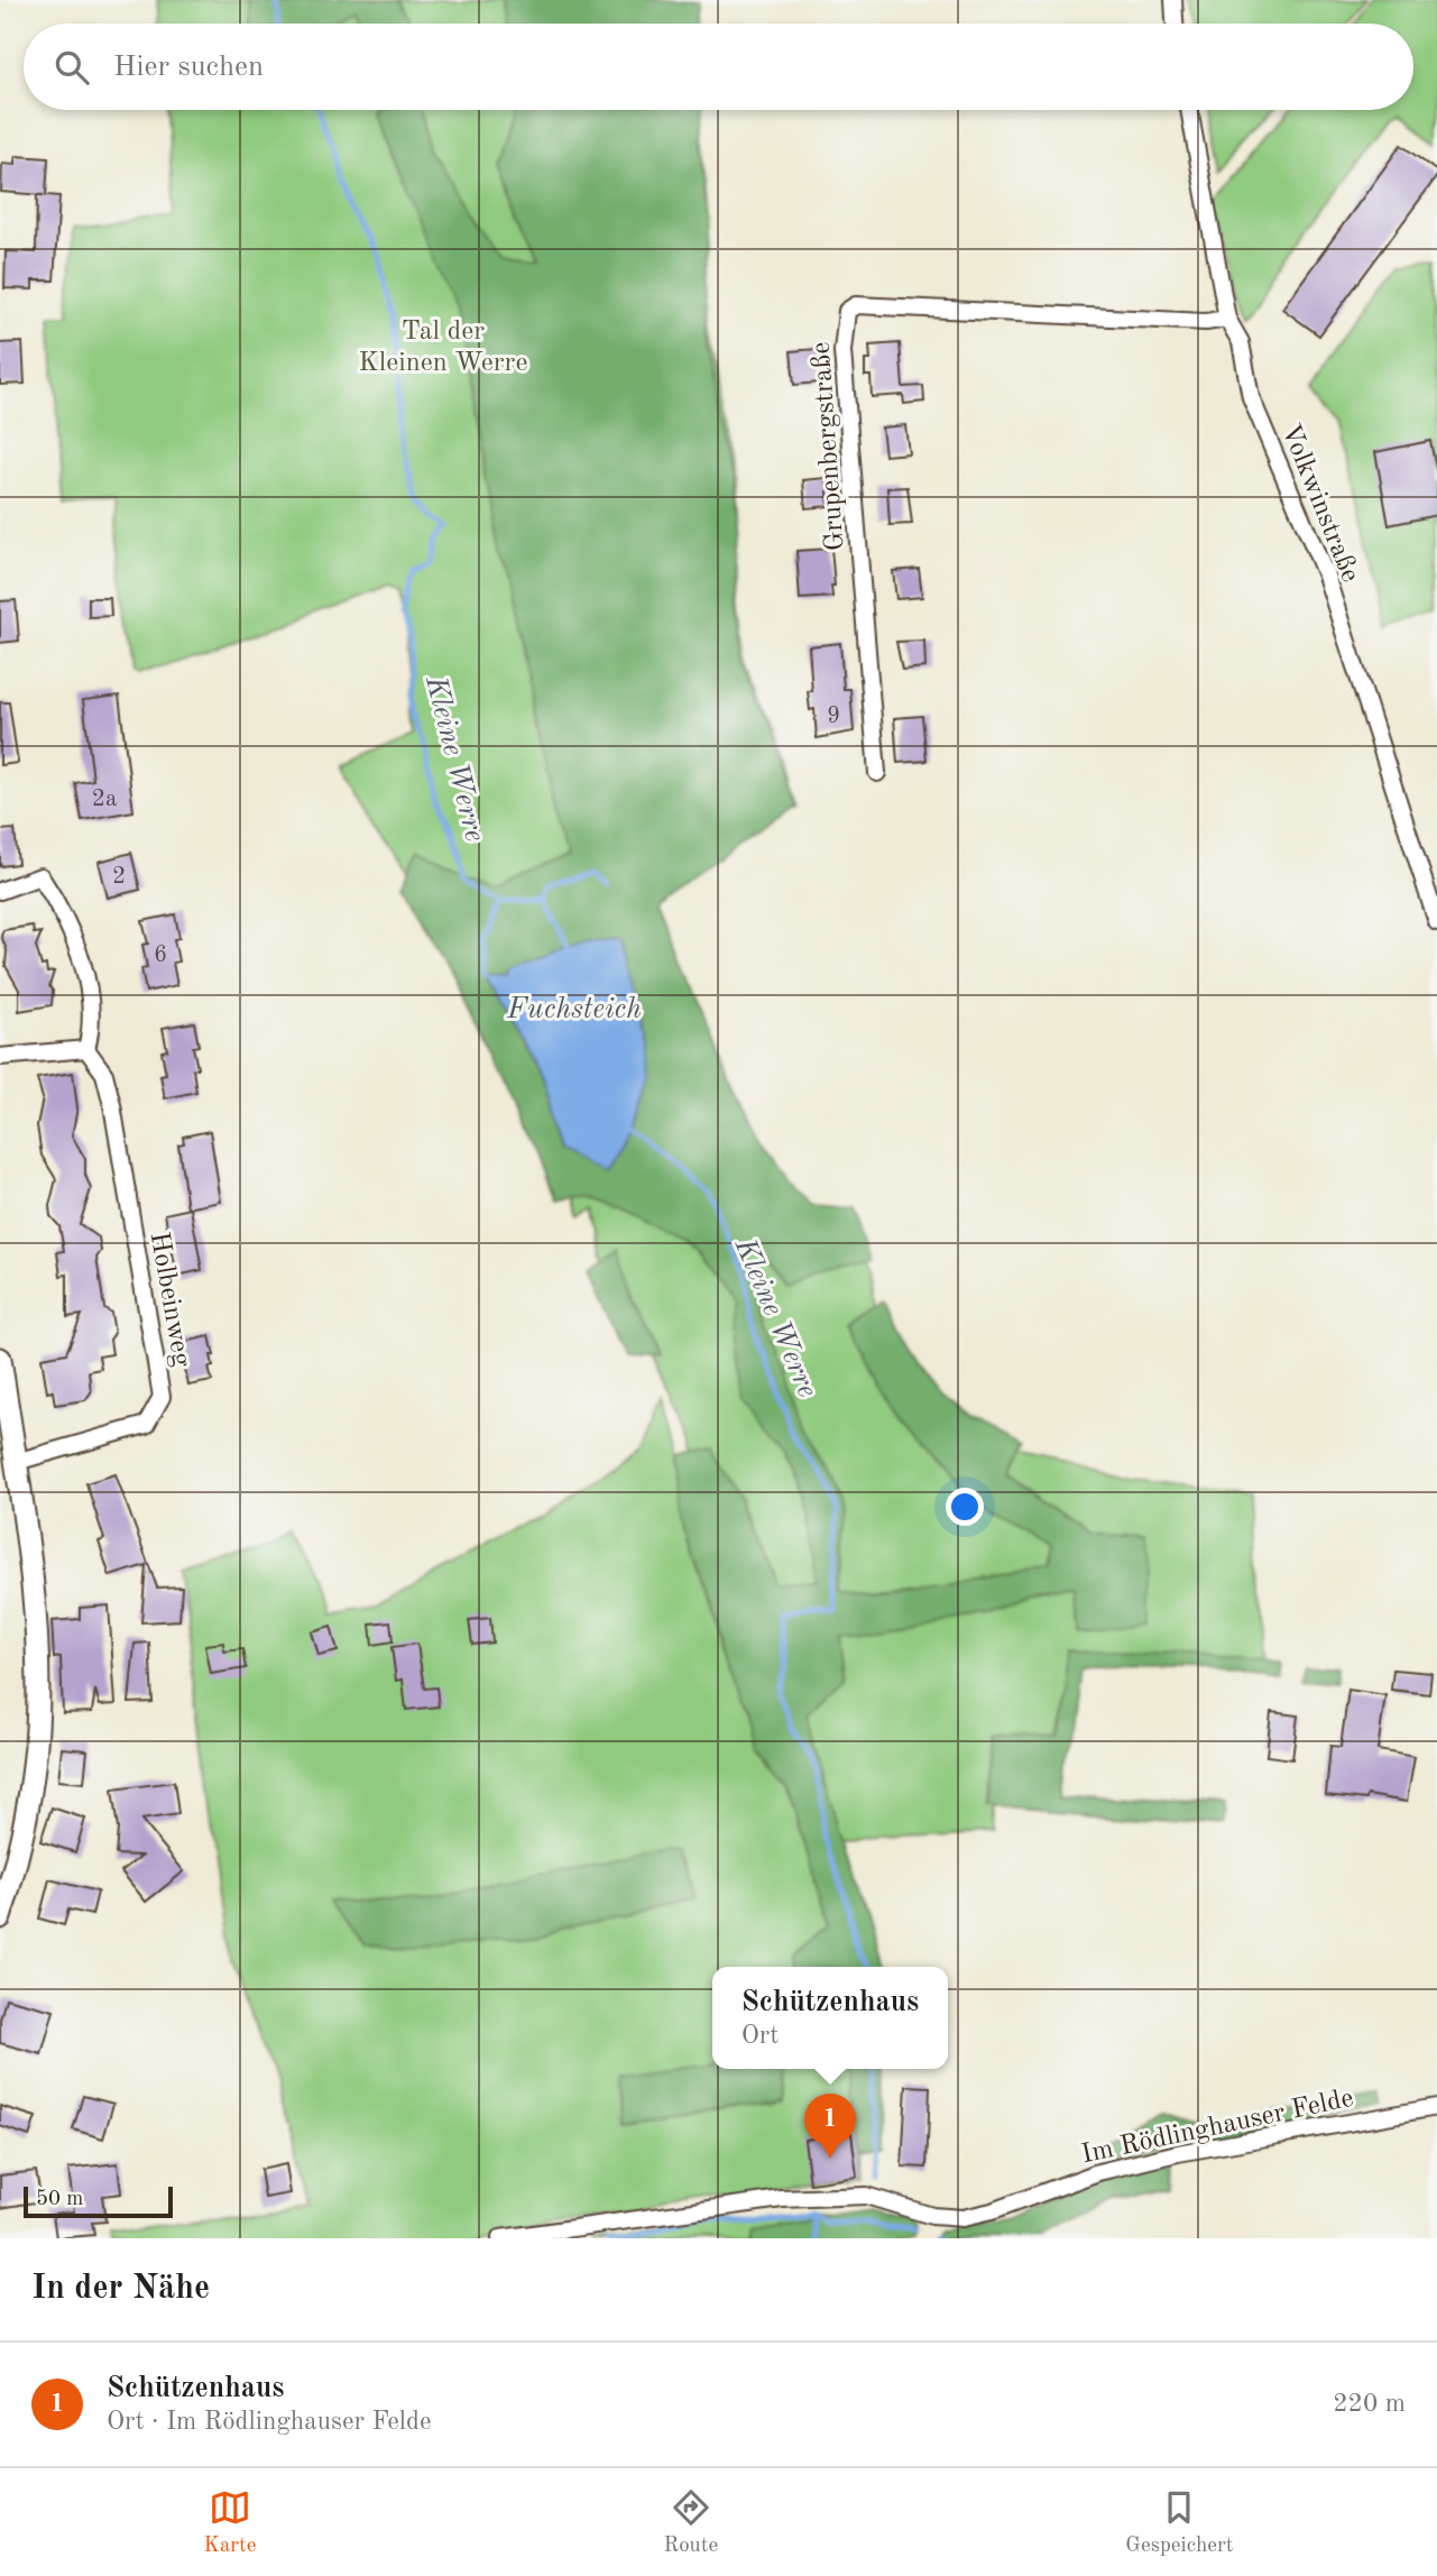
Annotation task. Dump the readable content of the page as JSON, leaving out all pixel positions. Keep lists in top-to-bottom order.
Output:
{
  "streets": {
    "street": [
      "Grupenbergstraße",
      "Volkwinstraße",
      "Holbeinweg",
      "Im Rödlinghauser Felde"
    ]
  },
  "crossings": [
    ["Grupenbergstraße", "Volkwinstraße"]
  ],
  "water": ["Kleine Werre", "Fuchsteich"],
  "parks": ["Tal der Kleinen Werre"],
  "house_numbers": [
    "9",
    "2a",
    "2",
    "6"
  ],
  "scale_bar": "50 m",
  "page": {
    "search": "Hier suchen",
    "popup": ["Schützenhaus", "Ort"],
    "pins": "1",
    "scale": "50 m",
    "heading": "In der Nähe",
    "list": [
      {
        "mark": "1",
        "name": "Schützenhaus",
        "note": "Ort · Im Rödlinghauser Felde",
        "value": "220 m"
      }
    ],
    "nav": ["Karte", "Route", "Gespeichert"]
  }
}
